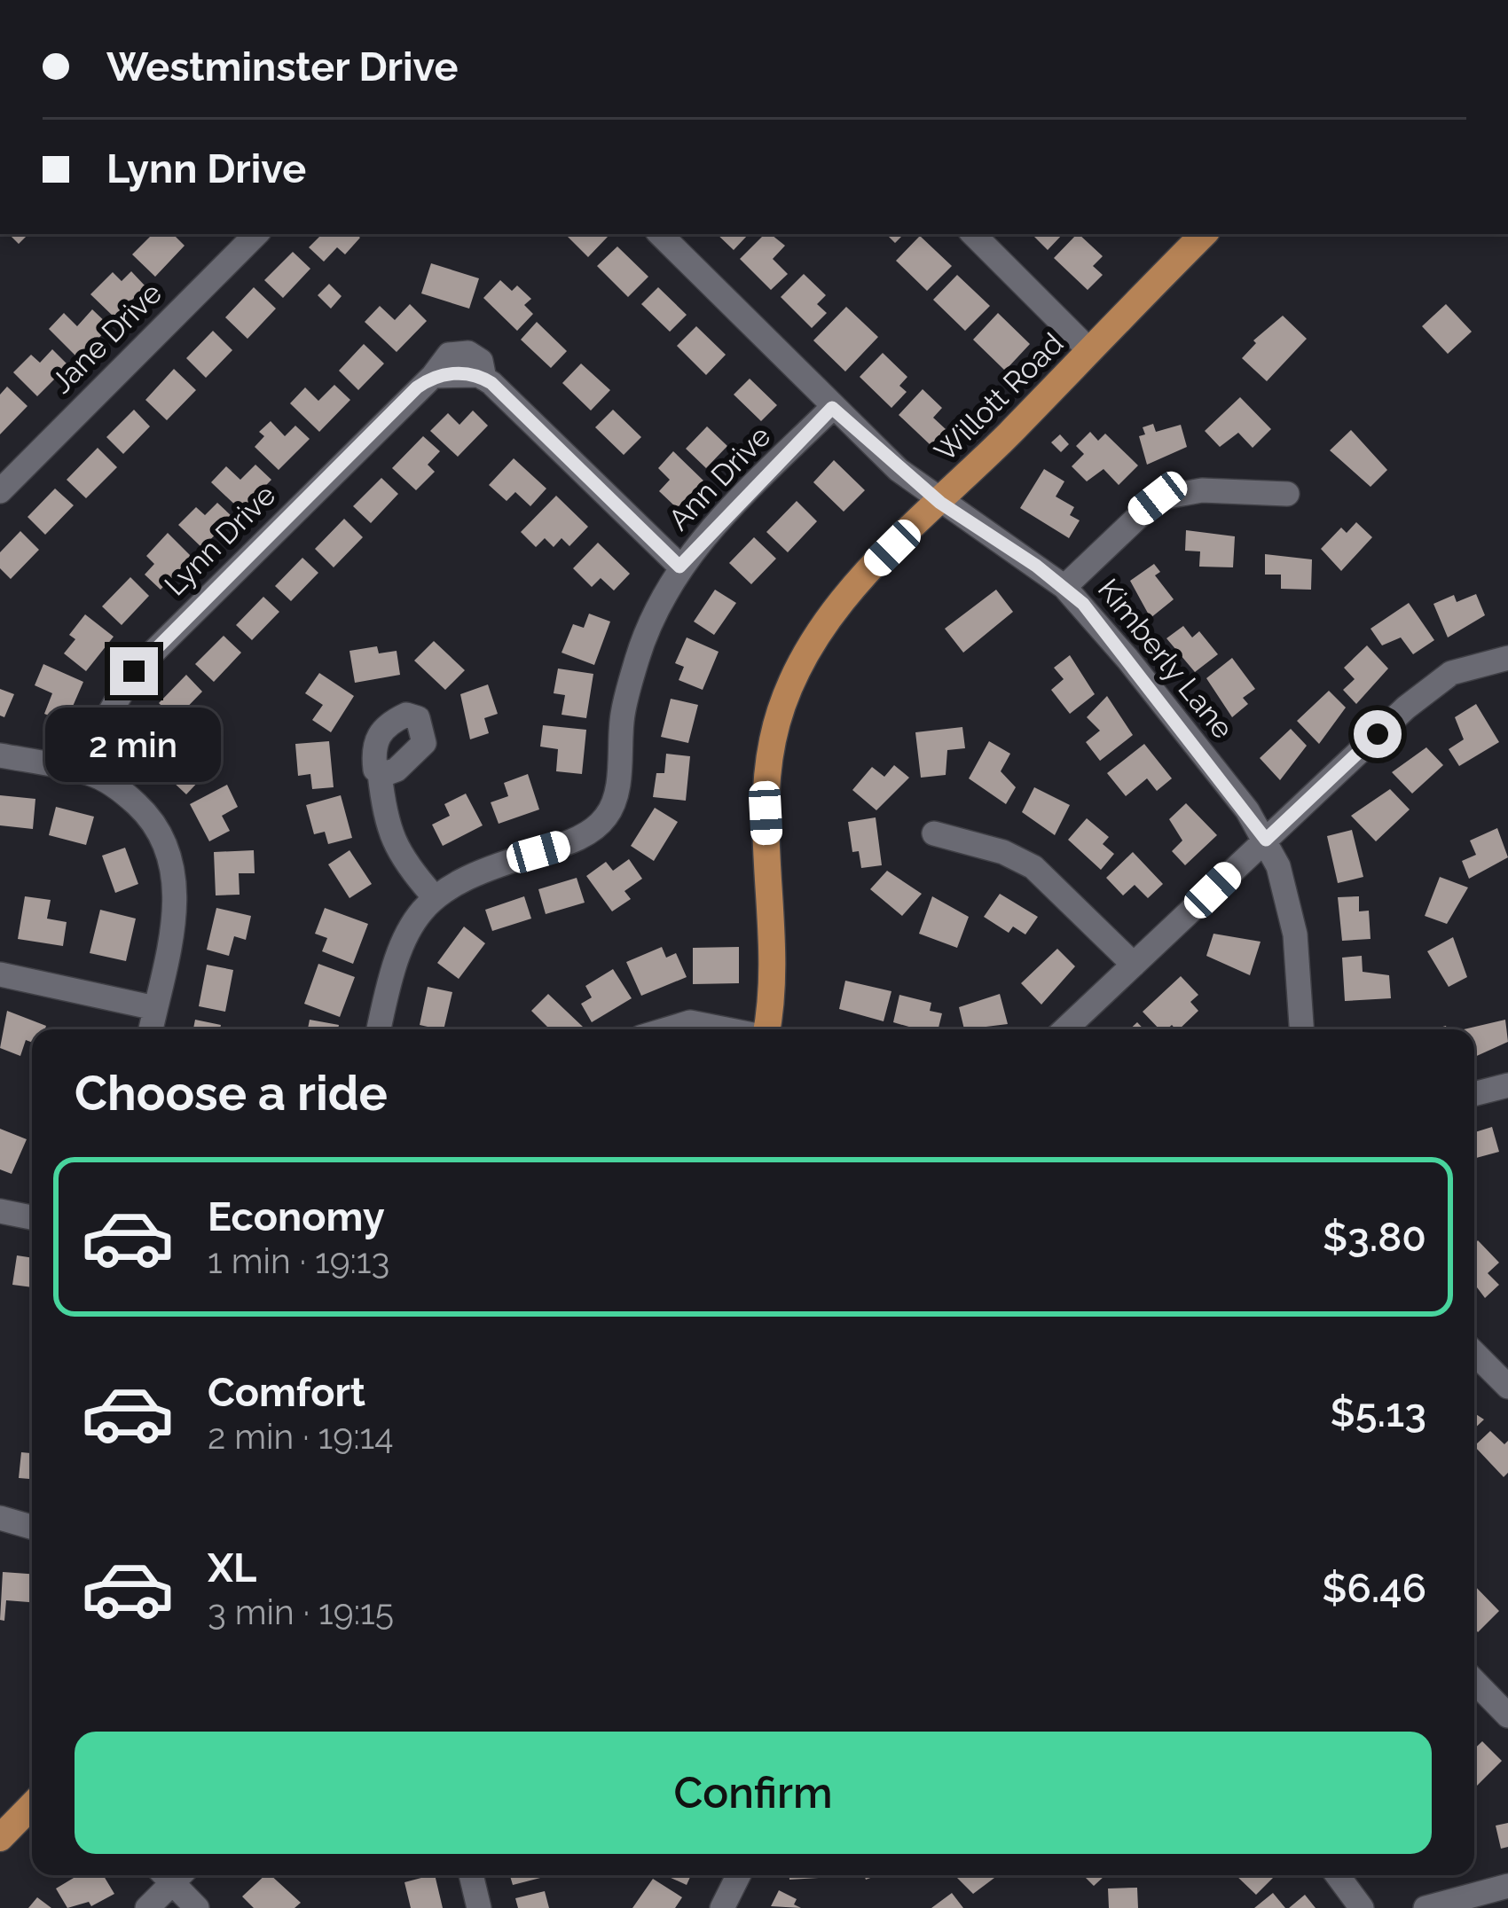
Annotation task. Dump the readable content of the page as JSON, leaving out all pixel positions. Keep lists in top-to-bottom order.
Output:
{
  "streets": {
    "main road": ["Willott Road"],
    "street": [
      "Jane Drive",
      "Ann Drive",
      "Lynn Drive",
      "Kimberly Lane"
    ]
  },
  "crossings": [
    ["Willott Road", "Kimberly Lane"],
    ["Ann Drive", "Lynn Drive"],
    ["Ann Drive", "Kimberly Lane"]
  ],
  "page": {
    "banner": ["Westminster Drive", "Lynn Drive"],
    "bubble": "2 min",
    "heading": "Choose a ride",
    "list": [
      {
        "name": "Economy",
        "note": "1 min · 19:13",
        "value": "$3.80"
      },
      {
        "name": "Comfort",
        "note": "2 min · 19:14",
        "value": "$5.13"
      },
      {
        "name": "XL",
        "note": "3 min · 19:15",
        "value": "$6.46"
      }
    ],
    "buttons": "Confirm"
  }
}
